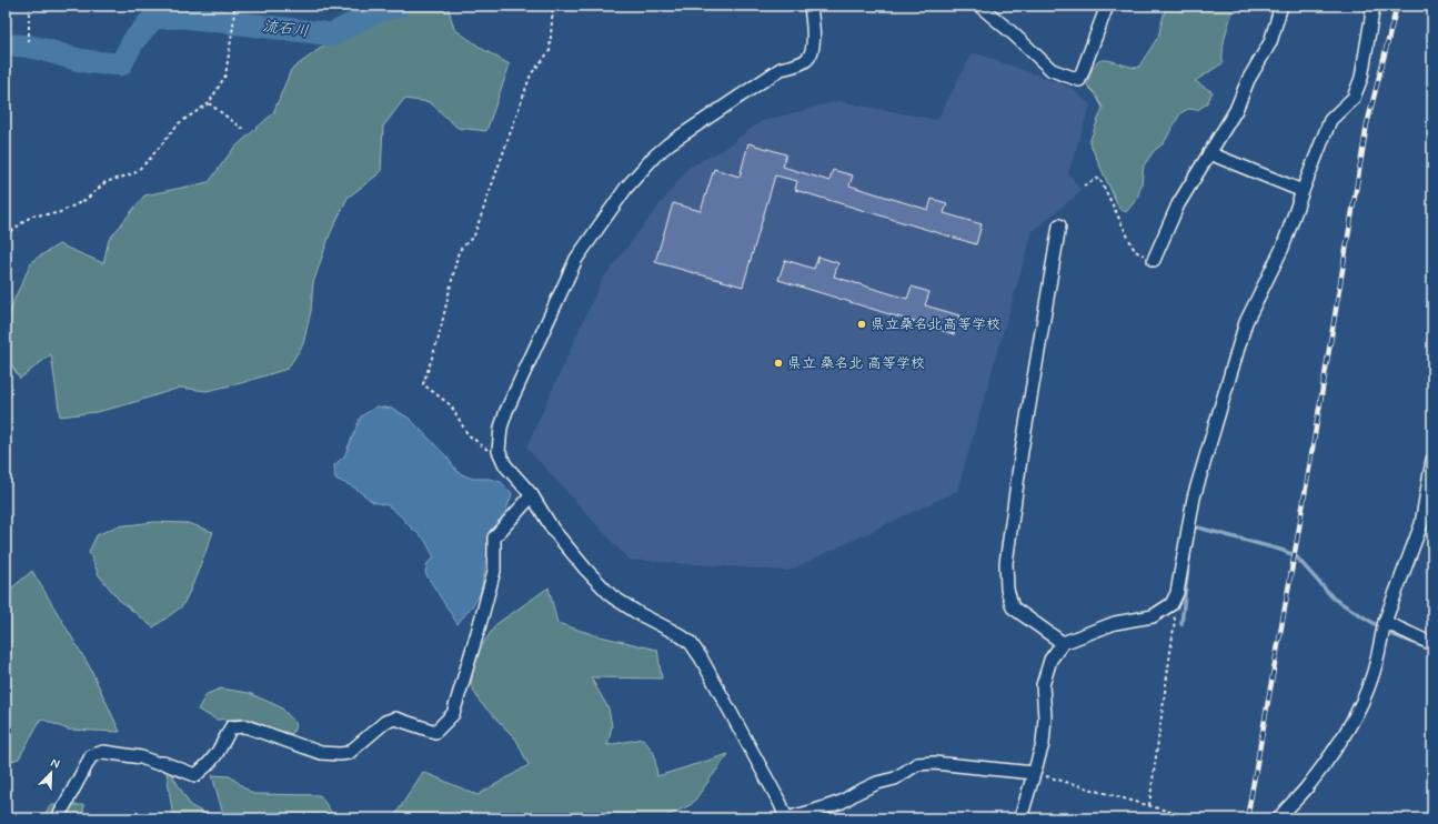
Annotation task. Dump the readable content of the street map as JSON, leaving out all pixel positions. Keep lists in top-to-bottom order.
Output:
{
  "water": ["流石川"],
  "places": ["県立桑名北高等学校", "県立 桑名北 高等学校"],
  "north": "top right"
}
